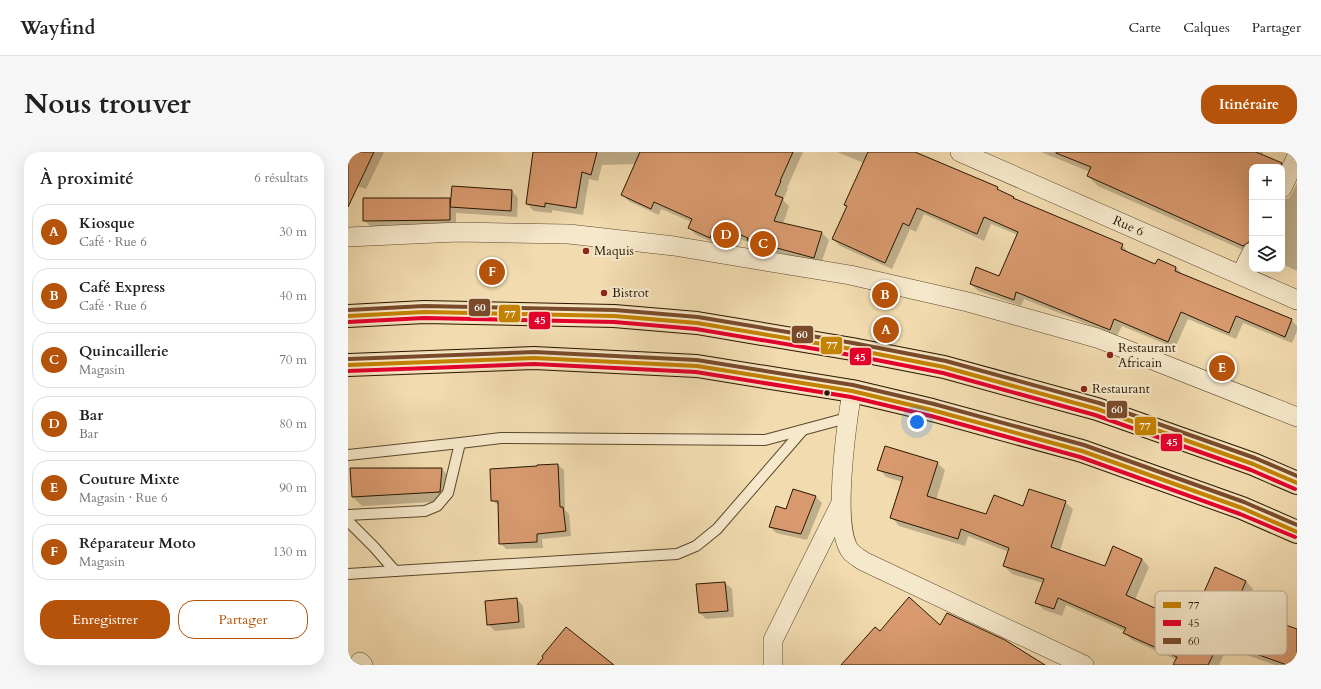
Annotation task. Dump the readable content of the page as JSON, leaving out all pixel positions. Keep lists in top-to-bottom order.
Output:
{
  "streets": {
    "street": ["Rue 6"]
  },
  "places": [
    "Maquis",
    "Bistrot",
    "Restaurant Africain",
    "Restaurant"
  ],
  "lines": ["transit line 60", "transit line 77", "transit line 45"],
  "legend": ["77", "45", "60"],
  "page": {
    "header": "Wayfind",
    "nav": ["Carte", "Calques", "Partager"],
    "title": "Nous trouver",
    "buttons": [
      "Itinéraire",
      ["Enregistrer", "Partager"]
    ],
    "heading": ["À proximité", "6 résultats"],
    "map_buttons": ["+", "−"],
    "list": [
      {
        "mark": "A",
        "name": "Kiosque",
        "note": "Café · Rue 6",
        "value": "30 m"
      },
      {
        "mark": "B",
        "name": "Café Express",
        "note": "Café · Rue 6",
        "value": "40 m"
      },
      {
        "mark": "C",
        "name": "Quincaillerie",
        "note": "Magasin",
        "value": "70 m"
      },
      {
        "mark": "D",
        "name": "Bar",
        "note": "Bar",
        "value": "80 m"
      },
      {
        "mark": "E",
        "name": "Couture Mixte",
        "note": "Magasin · Rue 6",
        "value": "90 m"
      },
      {
        "mark": "F",
        "name": "Réparateur Moto",
        "note": "Magasin",
        "value": "130 m"
      }
    ],
    "pins": [
      "D",
      "C",
      "F",
      "B",
      "A",
      "E"
    ]
  }
}
